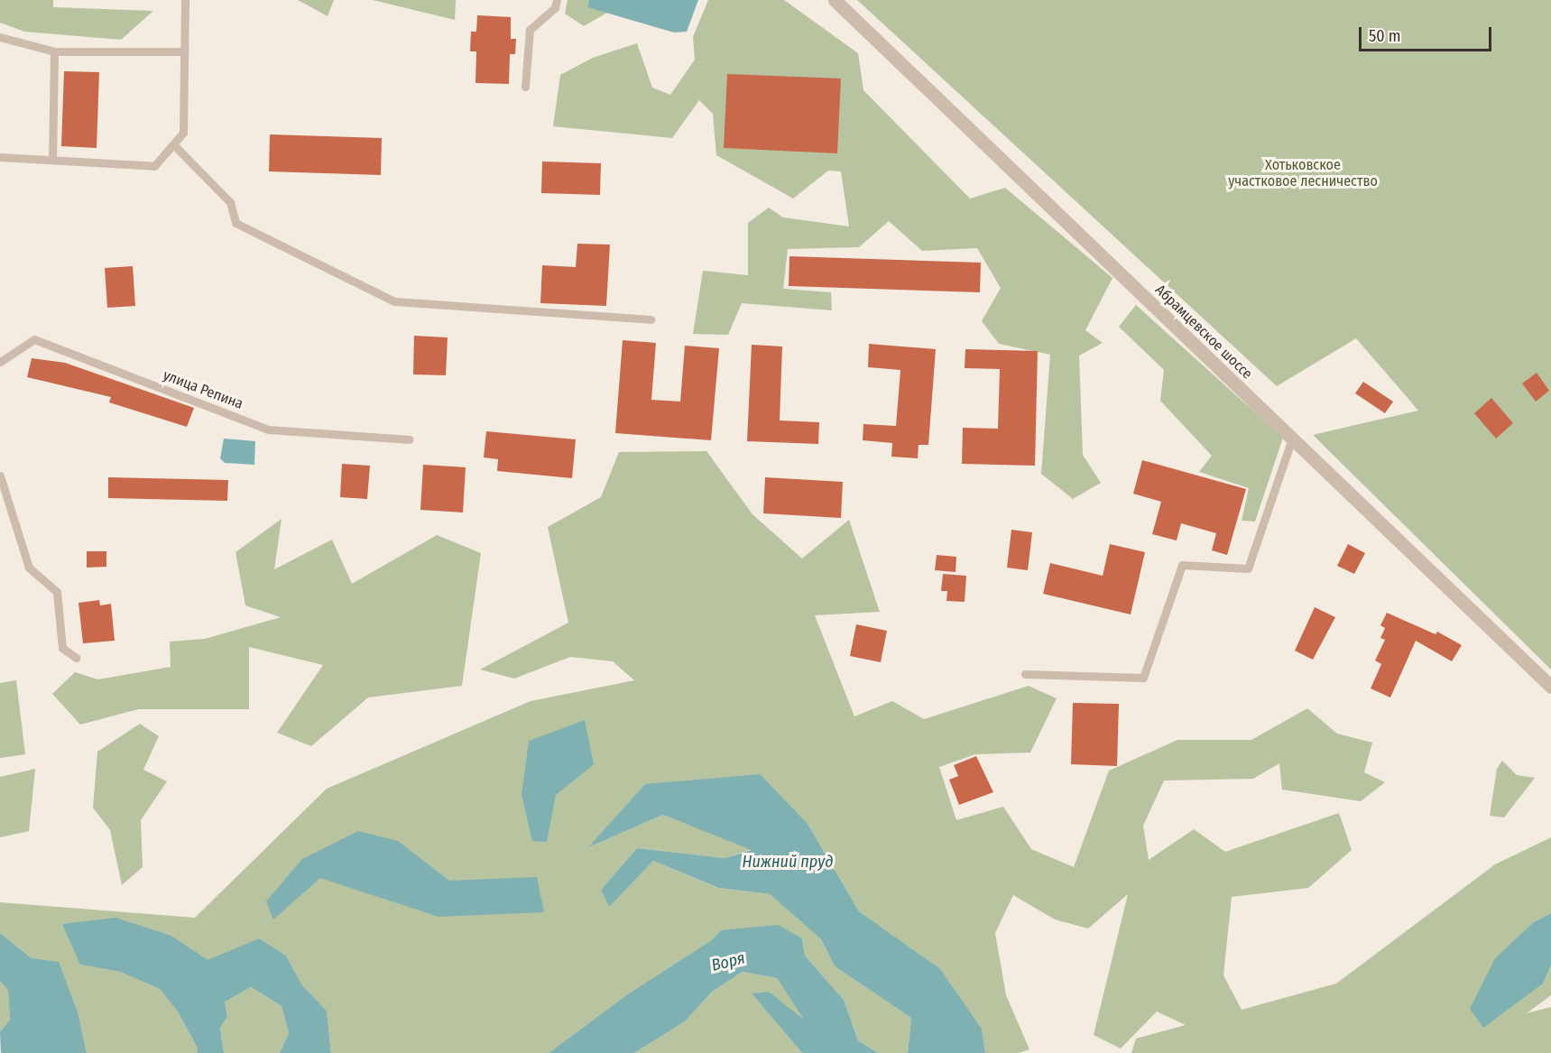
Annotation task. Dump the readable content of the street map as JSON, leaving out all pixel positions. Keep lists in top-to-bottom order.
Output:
{
  "streets": {
    "street": ["Абрамцевское шоссе"],
    "lane": ["улица Репина"]
  },
  "water": ["Нижний пруд", "Воря"],
  "parks": ["Хотьковское участковое лесничество"],
  "scale_bar": "50 m"
}
